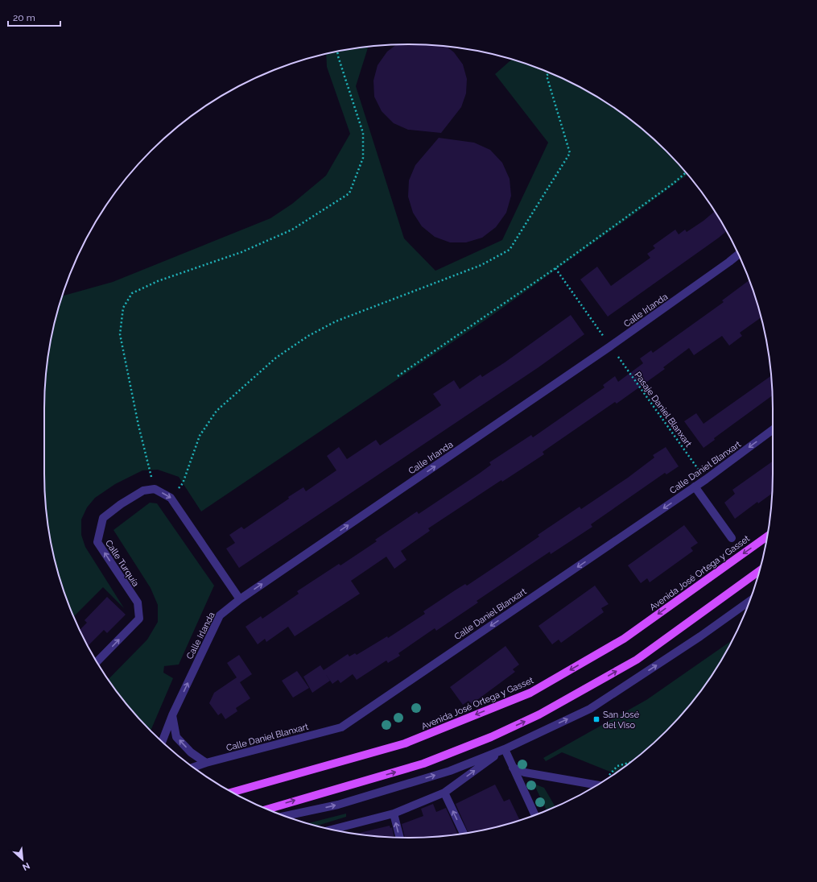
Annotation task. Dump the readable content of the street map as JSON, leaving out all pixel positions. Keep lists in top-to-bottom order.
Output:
{
  "streets": {
    "main road": ["Avenida José Ortega y Gasset"],
    "street": ["Calle Irlanda", "Calle Daniel Blanxart", "Calle Turquía"],
    "path": ["Pasaje Daniel Blanxart"]
  },
  "one_way": ["Calle Irlanda", "Calle Daniel Blanxart"],
  "places": {
    "transit": ["San José del Viso"]
  },
  "scale_bar": "20 m",
  "north": "bottom right"
}
